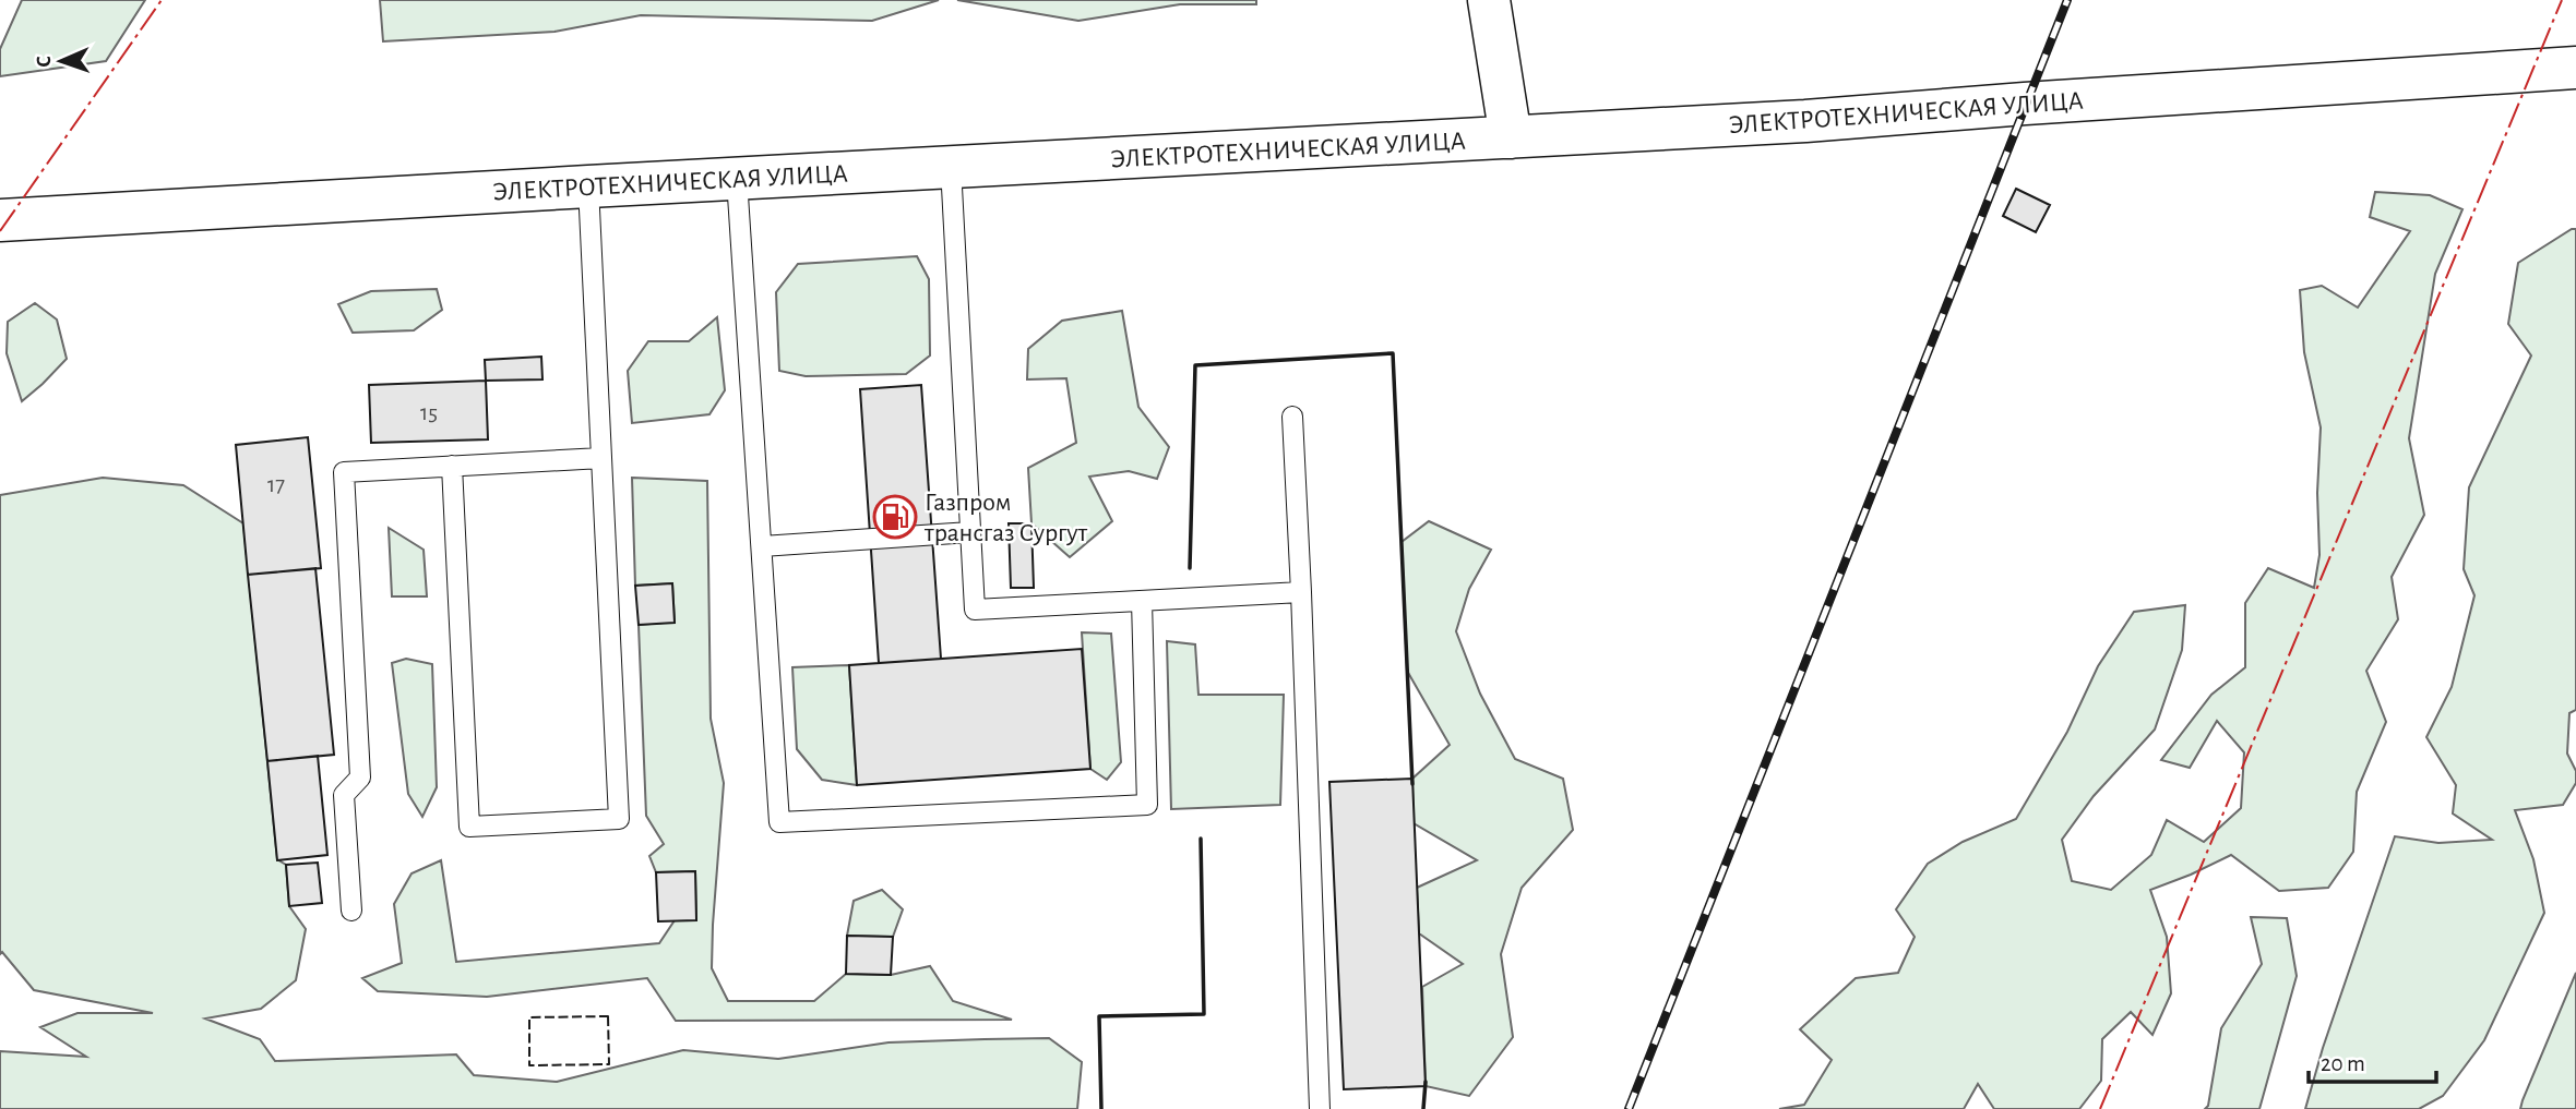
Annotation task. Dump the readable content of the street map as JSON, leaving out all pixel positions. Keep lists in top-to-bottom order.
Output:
{
  "streets": {
    "main road": ["ЭЛЕКТРОТЕХНИЧЕСКАЯ УЛИЦА"]
  },
  "places": {
    "fuel station": ["Газпром трансгаз Сургут"]
  },
  "house_numbers": ["15", "17"],
  "scale_bar": "20 m",
  "north": "left"
}
